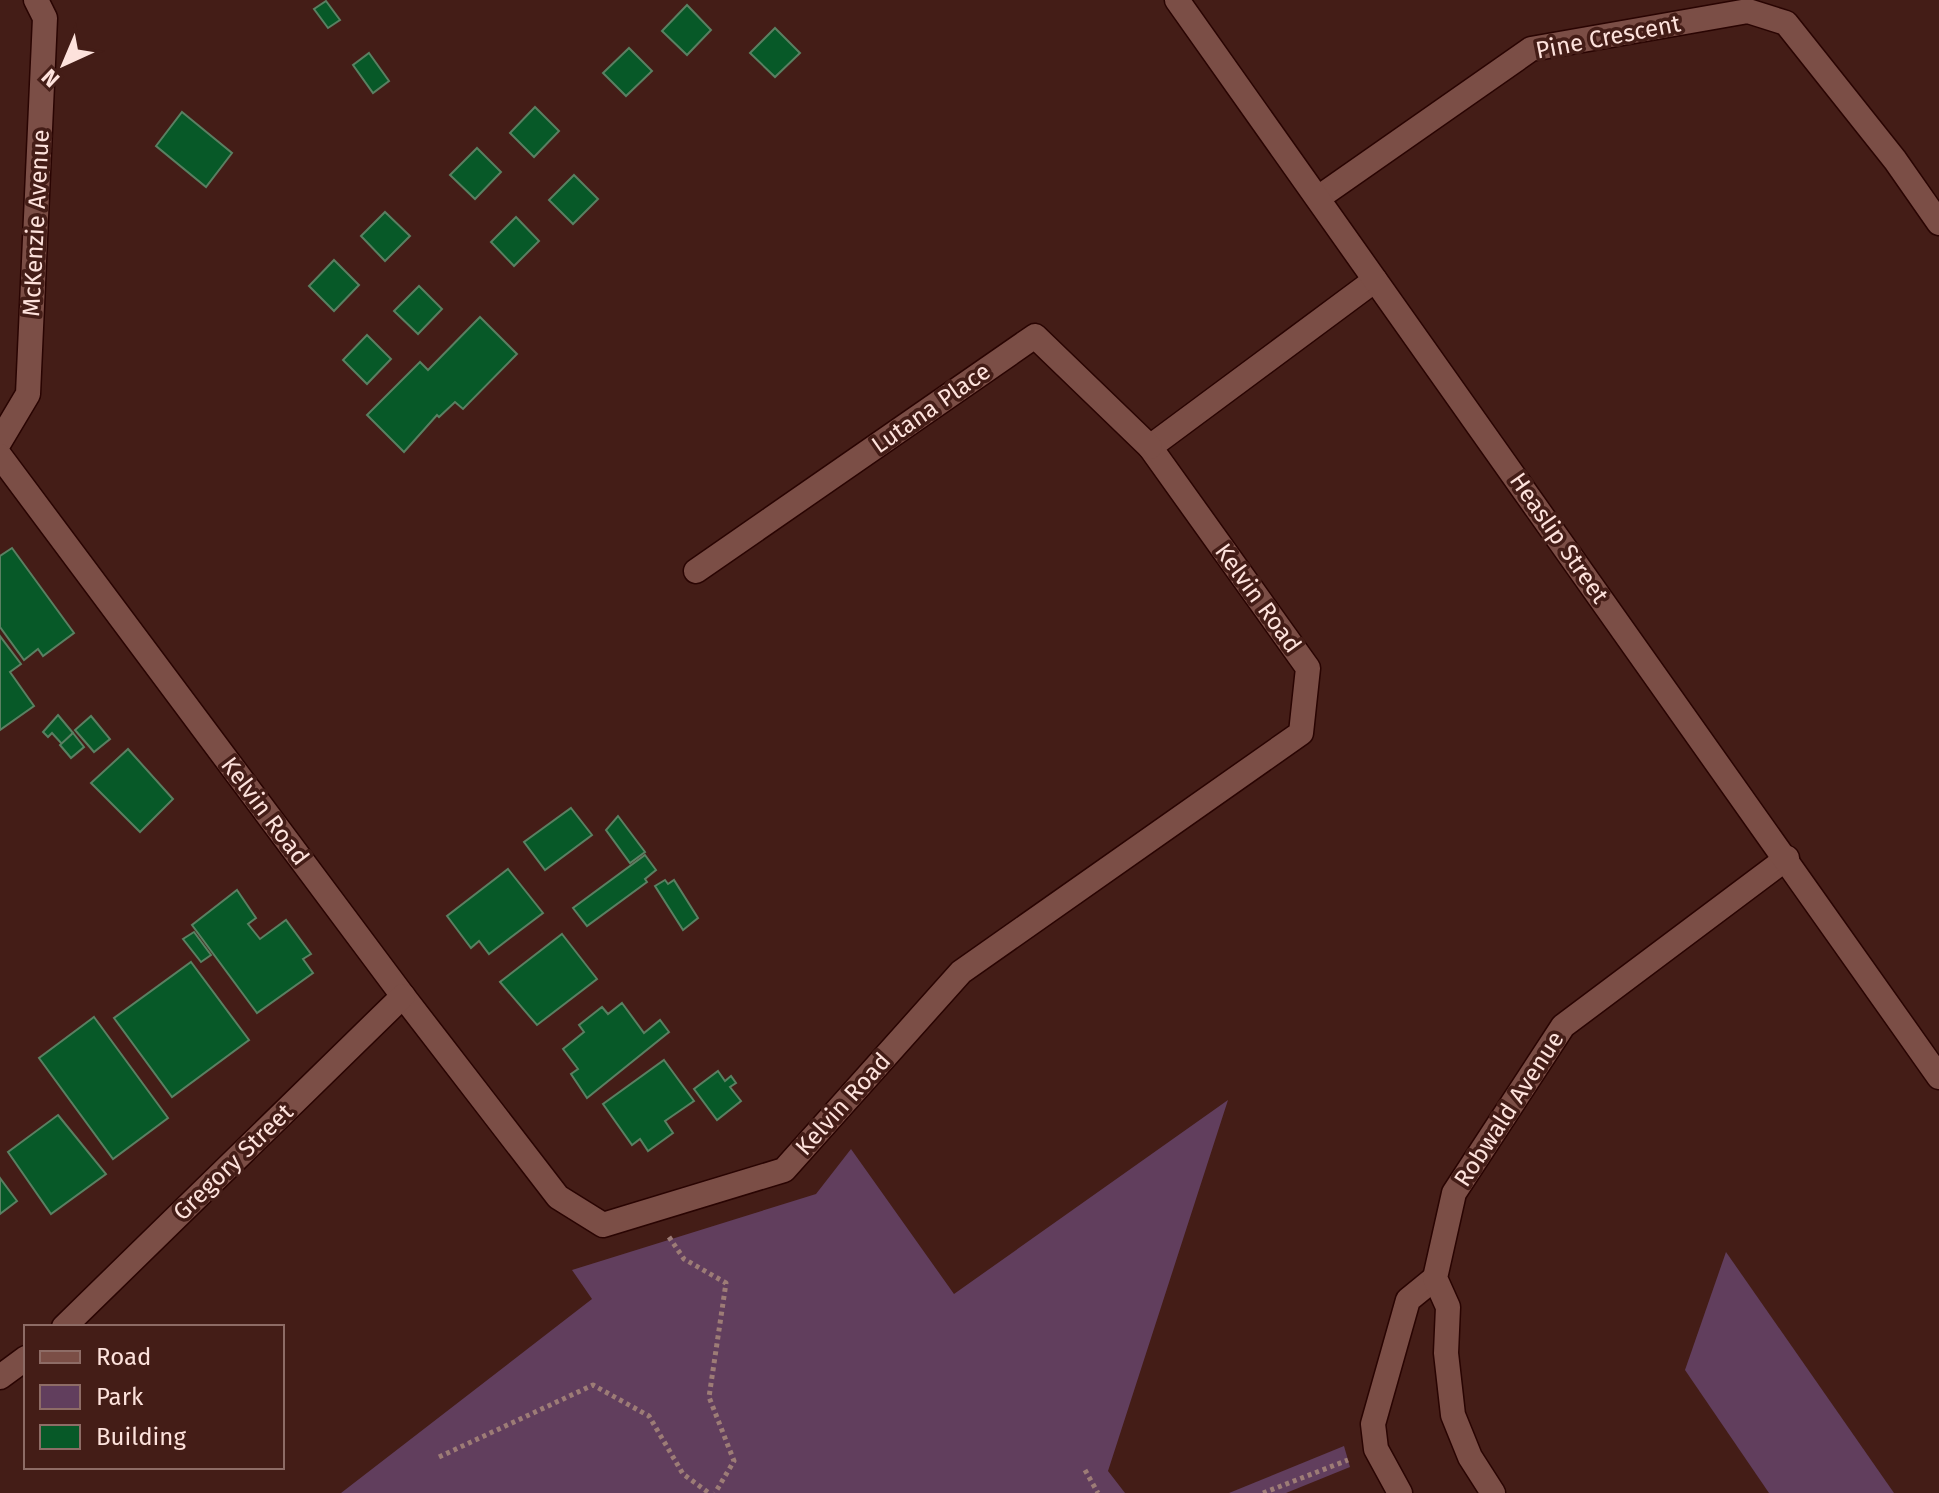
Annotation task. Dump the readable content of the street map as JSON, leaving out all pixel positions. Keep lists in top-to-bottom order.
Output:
{
  "streets": {
    "street": [
      "Pine Crescent",
      "McKenzie Avenue",
      "Lutana Place",
      "Heaslip Street",
      "Kelvin Road",
      "Robwald Avenue",
      "Gregory Street"
    ]
  },
  "crossings": [
    ["Pine Crescent", "Heaslip Street"],
    ["Lutana Place", "Kelvin Road"],
    ["Heaslip Street", "Robwald Avenue"],
    ["Kelvin Road", "Gregory Street"]
  ],
  "legend": ["Road", "Park", "Building"],
  "north": "bottom left"
}
